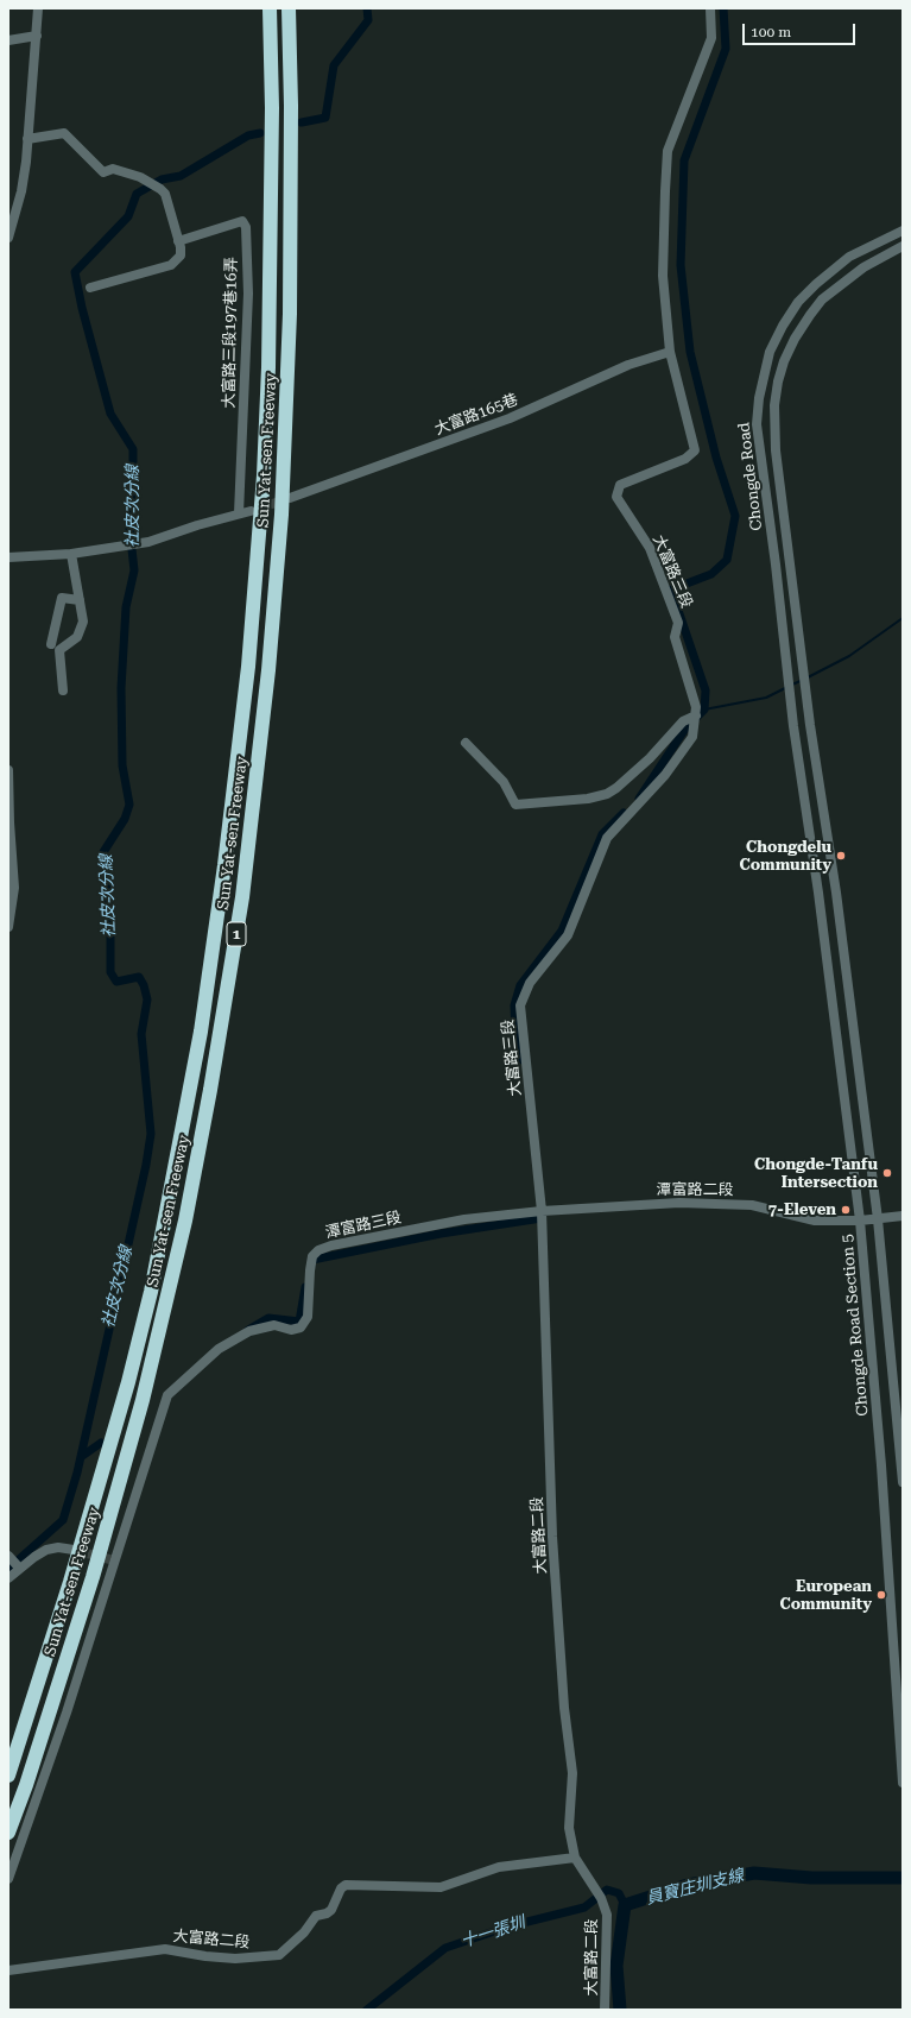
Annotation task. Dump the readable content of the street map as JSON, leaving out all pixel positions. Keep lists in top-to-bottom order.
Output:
{
  "streets": {
    "highway": ["Sun Yat-sen Freeway", "1"],
    "street": [
      "大富路三段197巷16弄",
      "大富路165巷",
      "Chongde Road",
      "大富路三段",
      "潭富路二段",
      "潭富路三段",
      "Chongde Road Section 5",
      "大富路二段"
    ]
  },
  "crossings": [
    ["大富路165巷", "大富路三段"],
    ["Chongde Road", "Chongde Road Section 5"],
    ["大富路三段", "潭富路二段"],
    ["大富路三段", "潭富路三段"],
    ["大富路三段", "大富路二段"],
    ["潭富路二段", "潭富路三段"],
    ["潭富路二段", "Chongde Road Section 5"],
    ["潭富路二段", "大富路二段"],
    ["潭富路三段", "大富路二段"]
  ],
  "water": ["社皮次分線", "員寶庄圳支線", "十一張圳"],
  "places": [
    "Chongdelu Community",
    "Chongde-Tanfu Intersection",
    "7-Eleven",
    "European Community"
  ],
  "scale_bar": "100 m"
}
